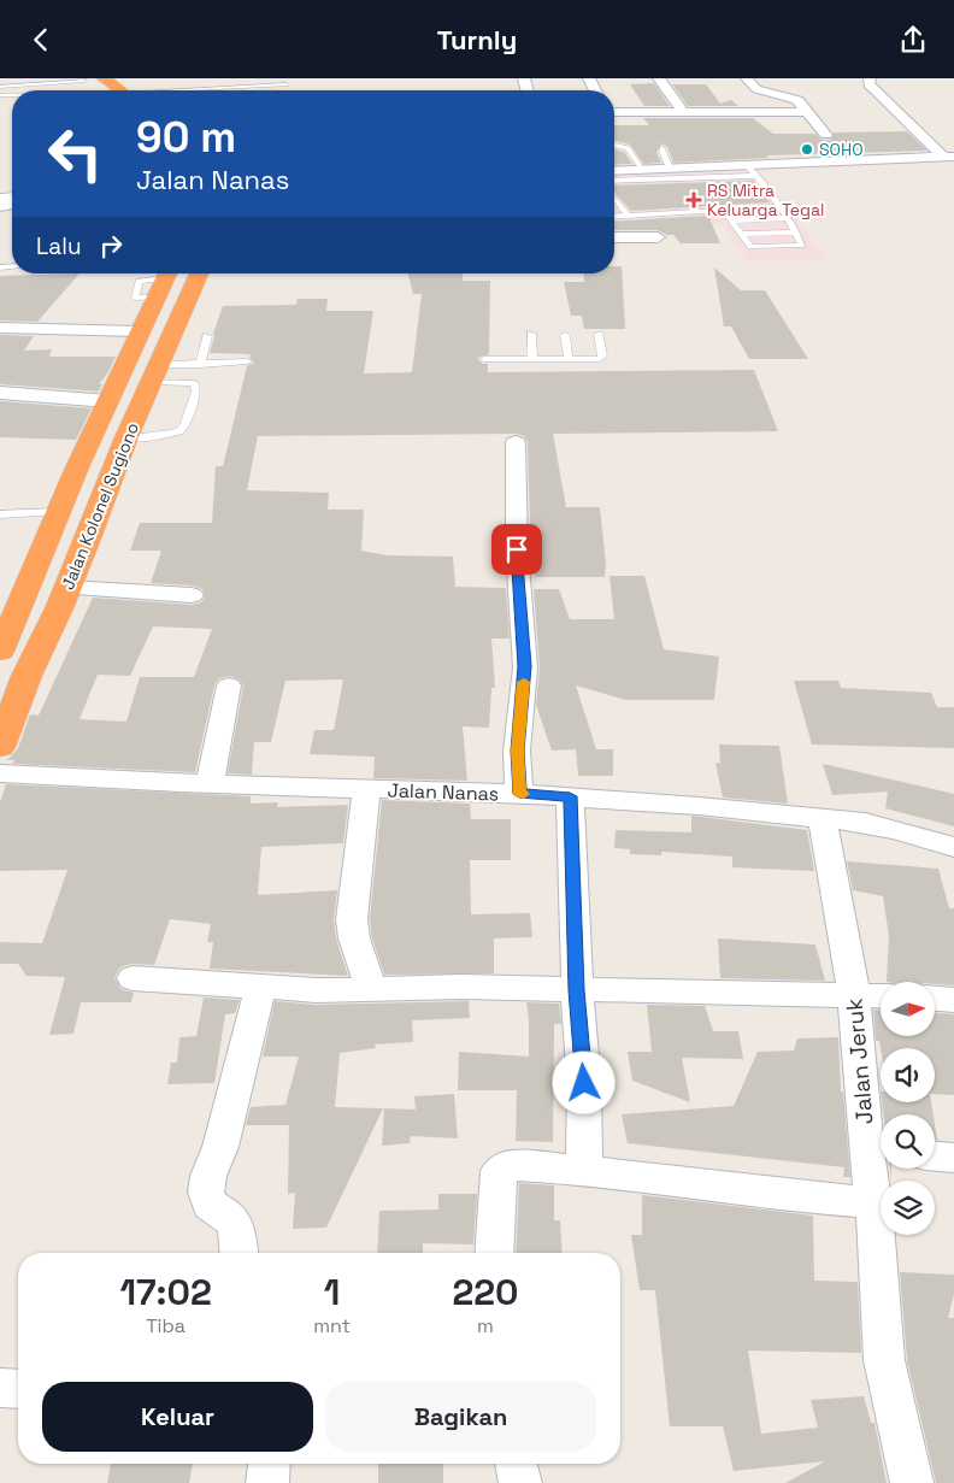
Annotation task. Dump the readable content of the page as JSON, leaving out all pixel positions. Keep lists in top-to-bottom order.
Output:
{
  "streets": {
    "highway": ["Jalan Kolonel Sugiono"],
    "street": ["Jalan Nanas", "Jalan Jeruk"]
  },
  "crossings": [
    ["Jalan Nanas", "Jalan Jeruk"]
  ],
  "places": {
    "other": ["SOHO"],
    "health": ["RS Mitra Keluarga Tegal"]
  },
  "north": "right",
  "page": {
    "header": "Turnly",
    "turn": ["90 m", "Jalan Nanas"],
    "then": "Lalu",
    "eta": [
      "17:02",
      "Tiba",
      "1",
      "mnt",
      "220",
      "m"
    ],
    "buttons": ["Keluar", "Bagikan"]
  }
}
